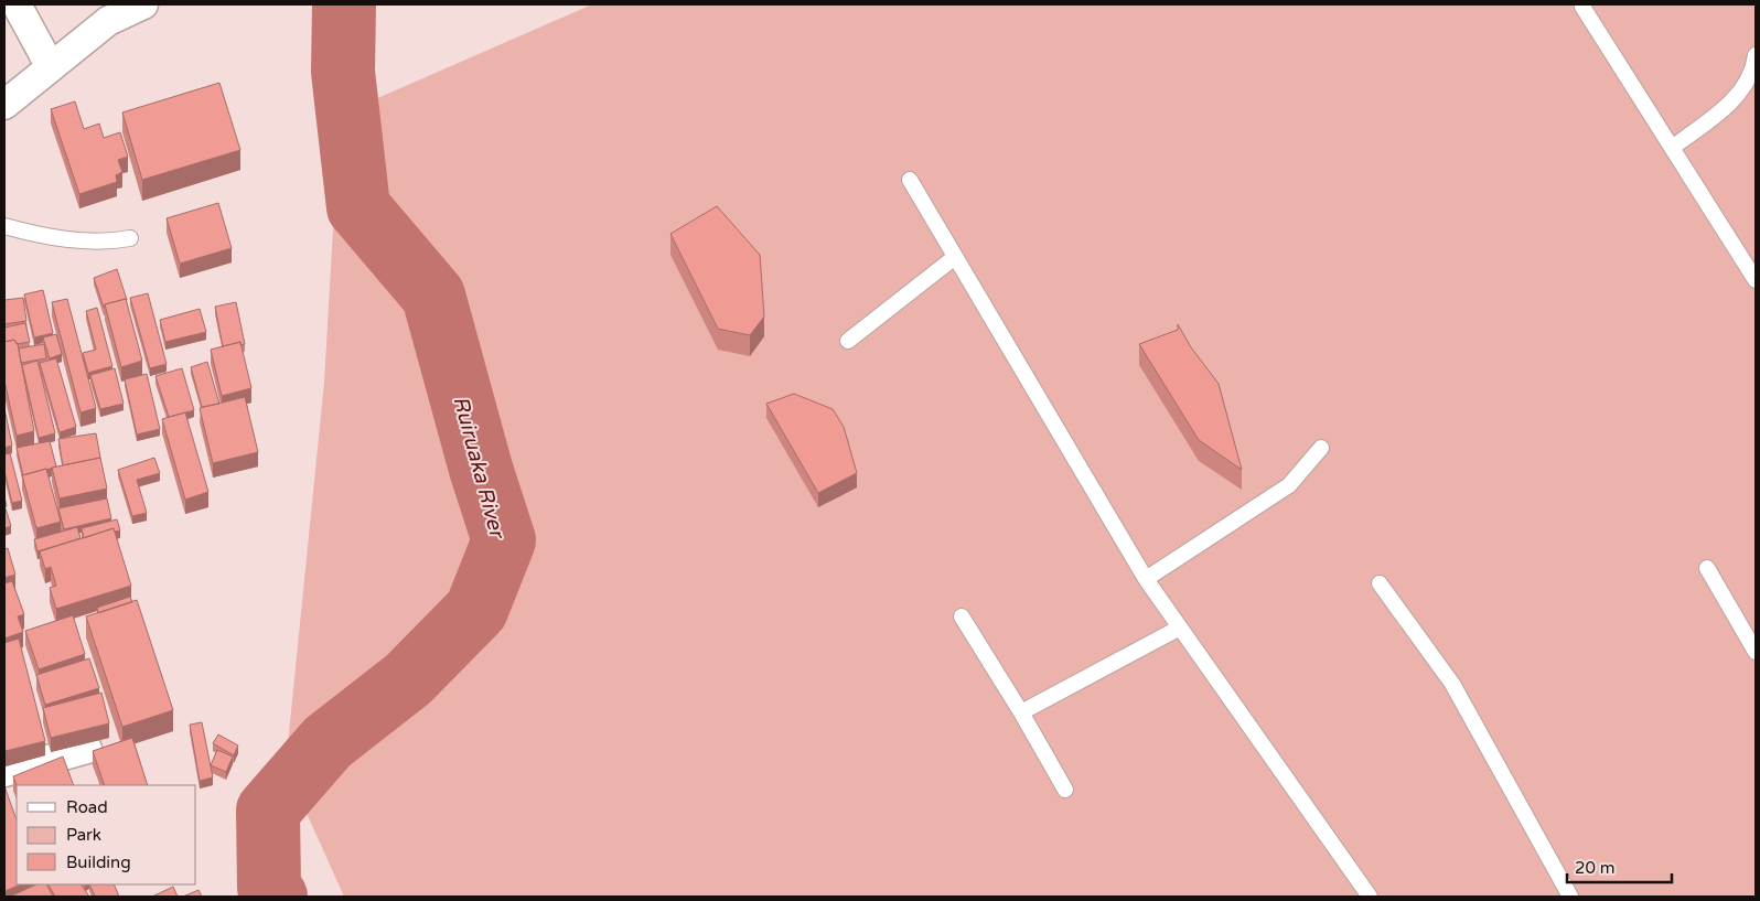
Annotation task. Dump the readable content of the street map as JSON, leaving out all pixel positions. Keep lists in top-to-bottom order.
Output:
{
  "water": ["Ruiruaka River"],
  "legend": ["Road", "Park", "Building"],
  "scale_bar": "20 m"
}
